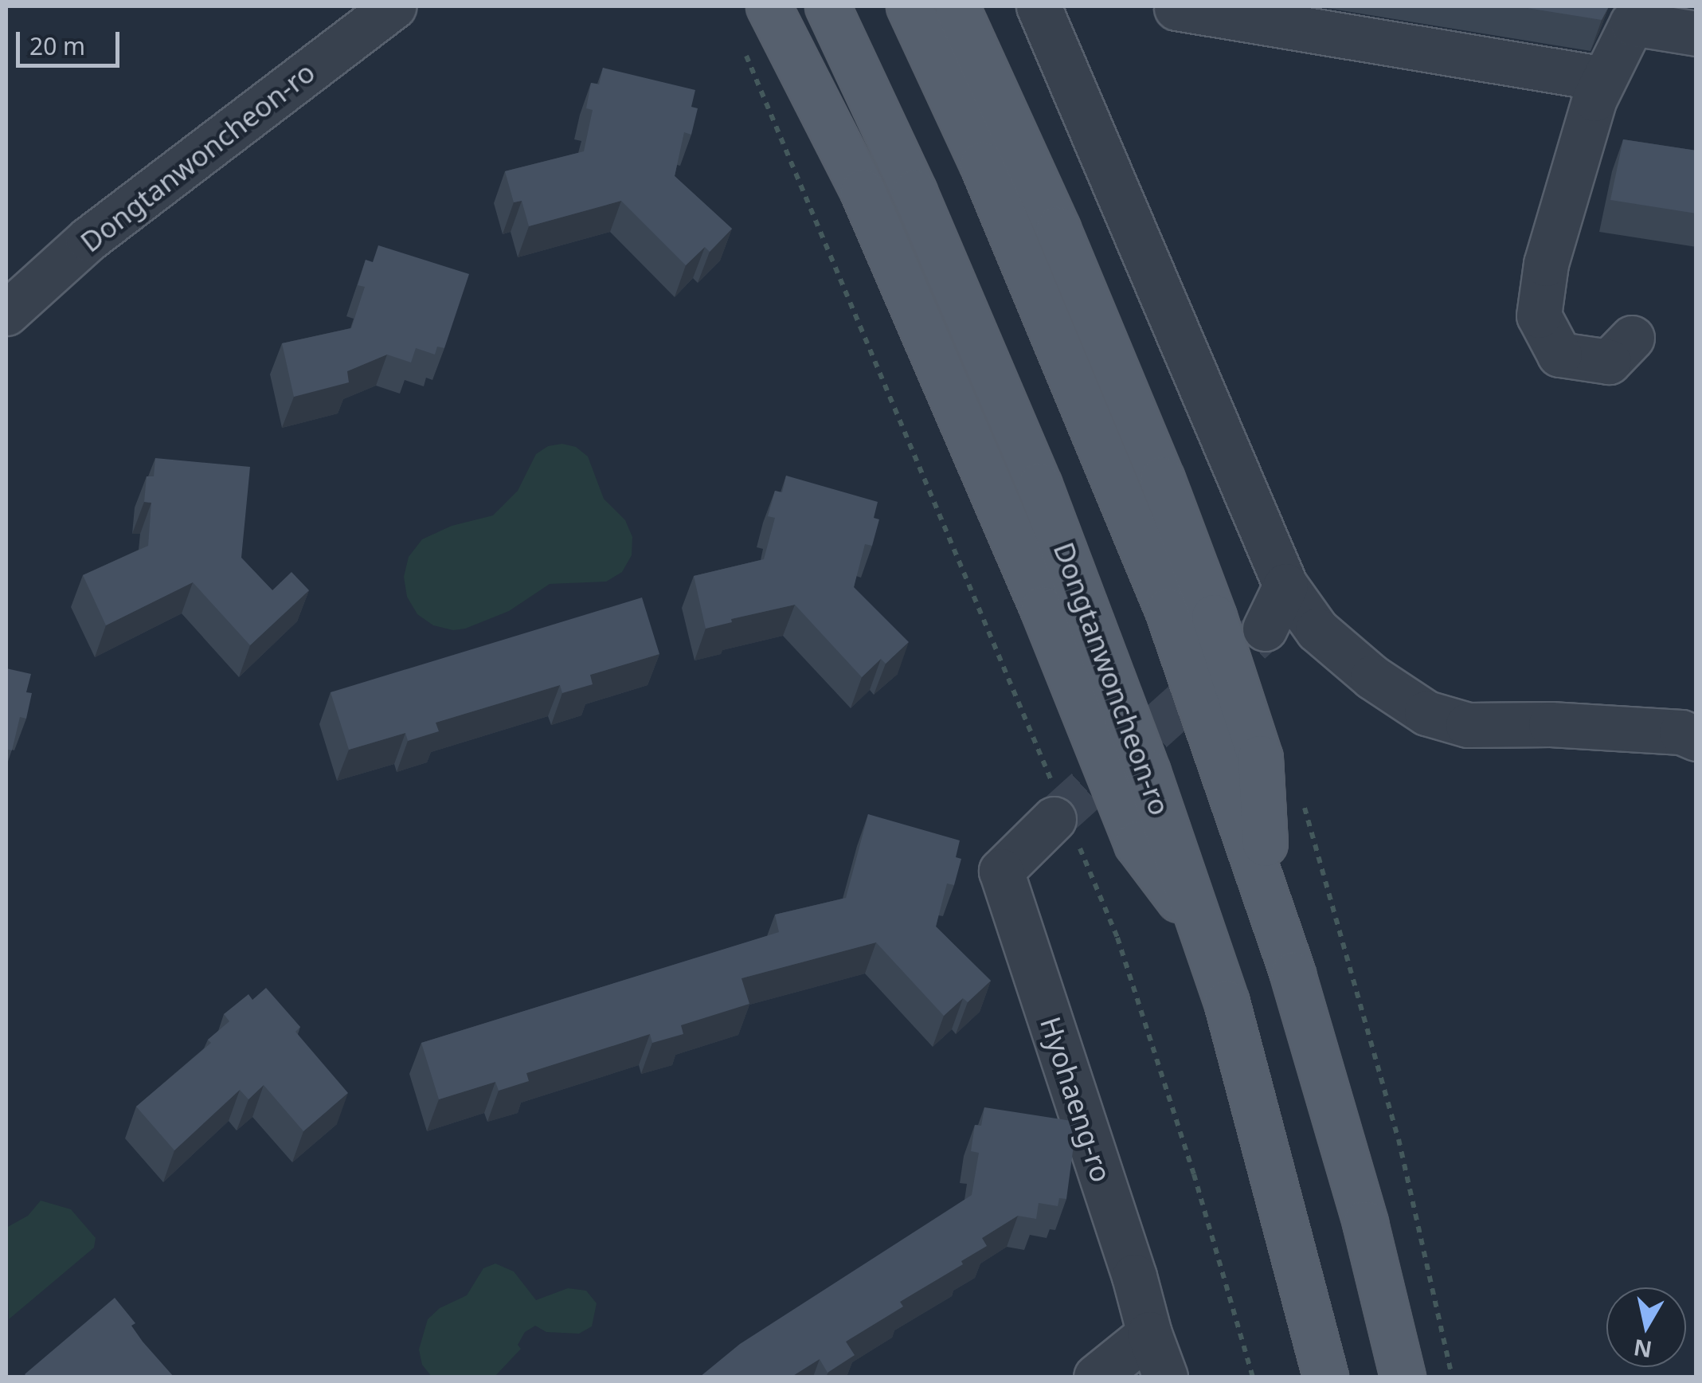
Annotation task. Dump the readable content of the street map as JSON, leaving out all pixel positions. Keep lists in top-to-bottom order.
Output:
{
  "streets": {
    "main road": ["Dongtanwoncheon-ro"],
    "street": ["Hyohaeng-ro"]
  },
  "scale_bar": "20 m",
  "north": "bottom"
}
